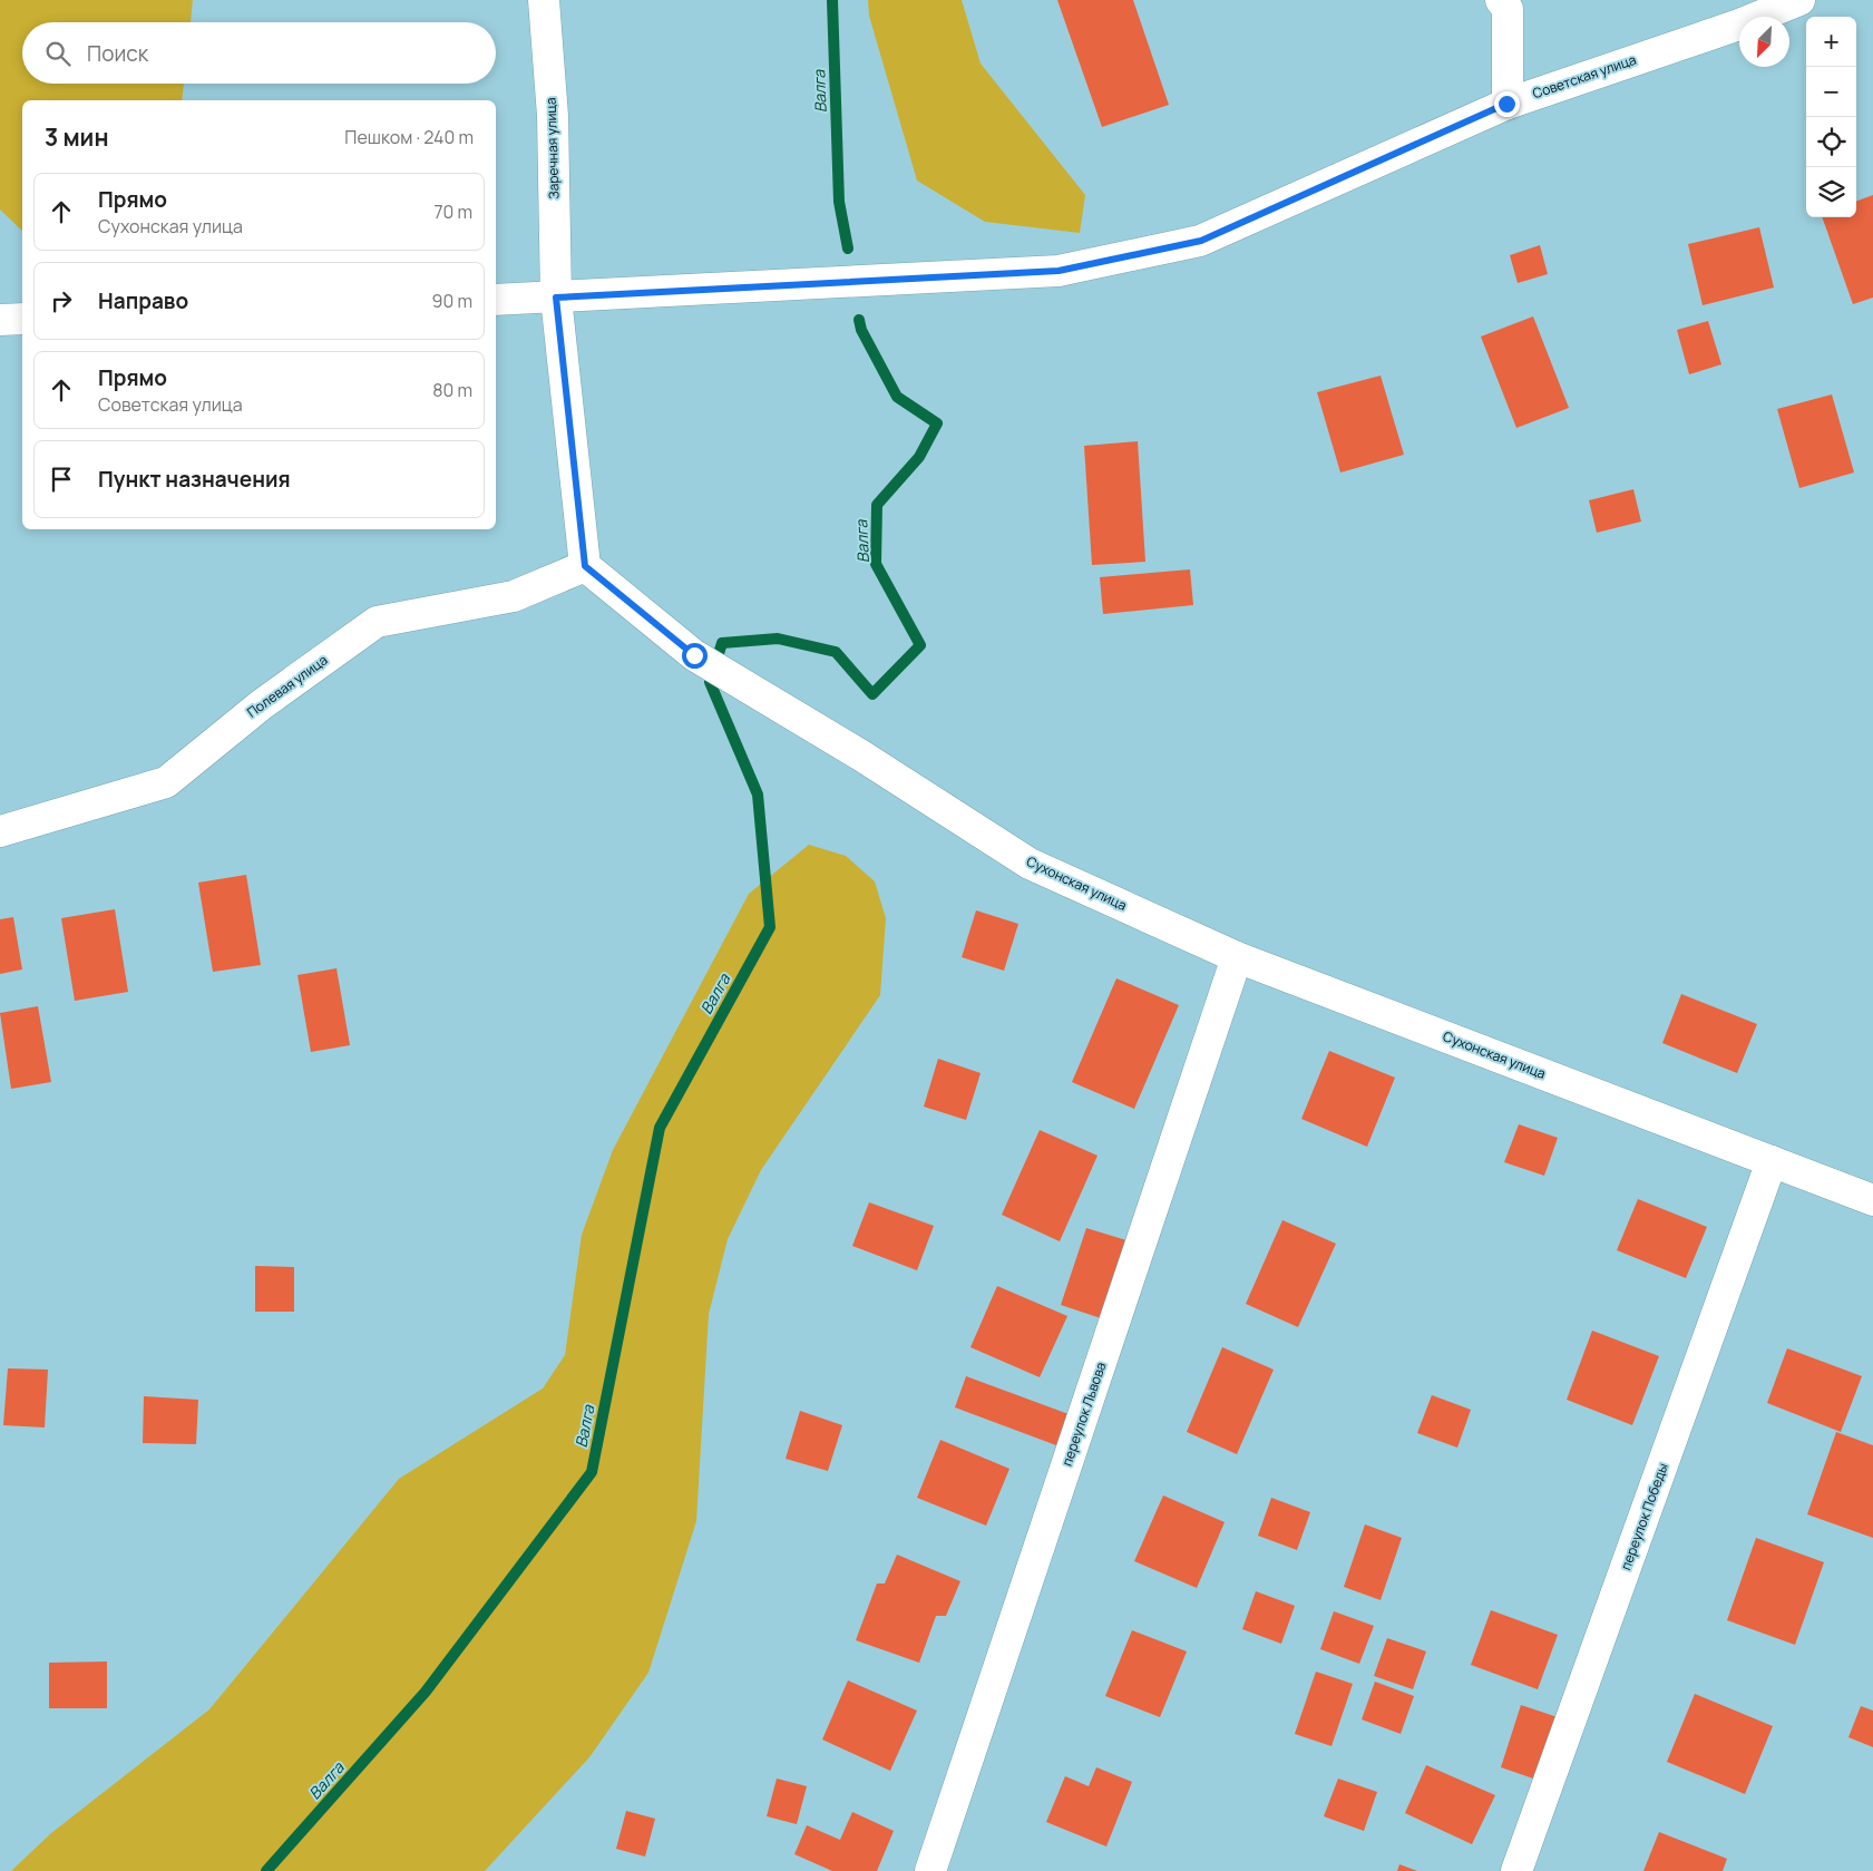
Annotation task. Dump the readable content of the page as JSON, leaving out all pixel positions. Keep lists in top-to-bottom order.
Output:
{
  "streets": {
    "street": [
      "Советская улица",
      "Заречная улица",
      "Полевая улица",
      "Сухонская улица",
      "переулок Львова",
      "переулок Победы"
    ]
  },
  "crossings": [
    ["Советская улица", "Заречная улица"],
    ["Полевая улица", "Сухонская улица"],
    ["Сухонская улица", "переулок Львова"],
    ["Сухонская улица", "переулок Победы"]
  ],
  "water": ["Валга"],
  "north": "bottom left",
  "page": {
    "map_buttons": ["+", "−"],
    "search": "Поиск",
    "heading": ["3 мин", "Пешком · 240 m"],
    "list": [
      ["Прямо", "Сухонская улица", "70 m"],
      ["Направо", "90 m"],
      ["Прямо", "Советская улица", "80 m"],
      "Пункт назначения"
    ]
  }
}
